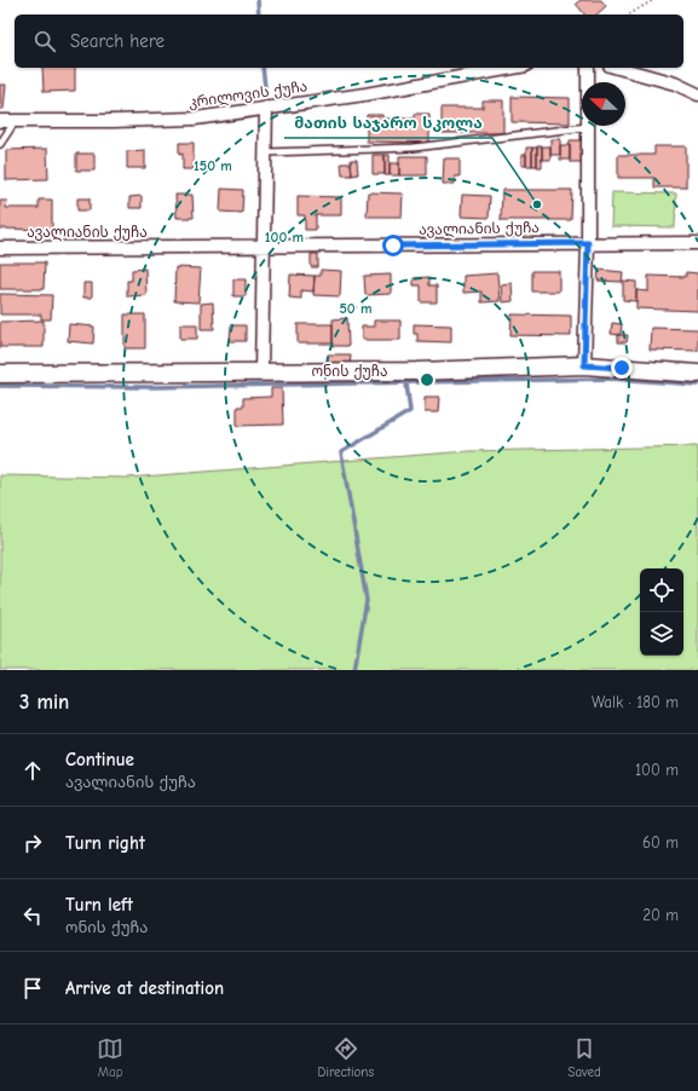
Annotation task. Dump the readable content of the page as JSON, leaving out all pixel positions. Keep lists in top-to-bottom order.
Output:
{
  "streets": {
    "main road": ["ონის ქუჩა"],
    "street": ["კრილოვის ქუჩა", "ავალიანის ქუჩა"]
  },
  "places": ["მათის საჯარო სკოლა"],
  "north": "left",
  "page": {
    "search": "Search here",
    "heading": ["3 min", "Walk · 180 m"],
    "list": [
      ["Continue", "ავალიანის ქუჩა", "100 m"],
      ["Turn right", "60 m"],
      ["Turn left", "ონის ქუჩა", "20 m"],
      "Arrive at destination"
    ],
    "nav": ["Map", "Directions", "Saved"]
  },
  "rings": ["150 m", "100 m", "50 m"]
}
